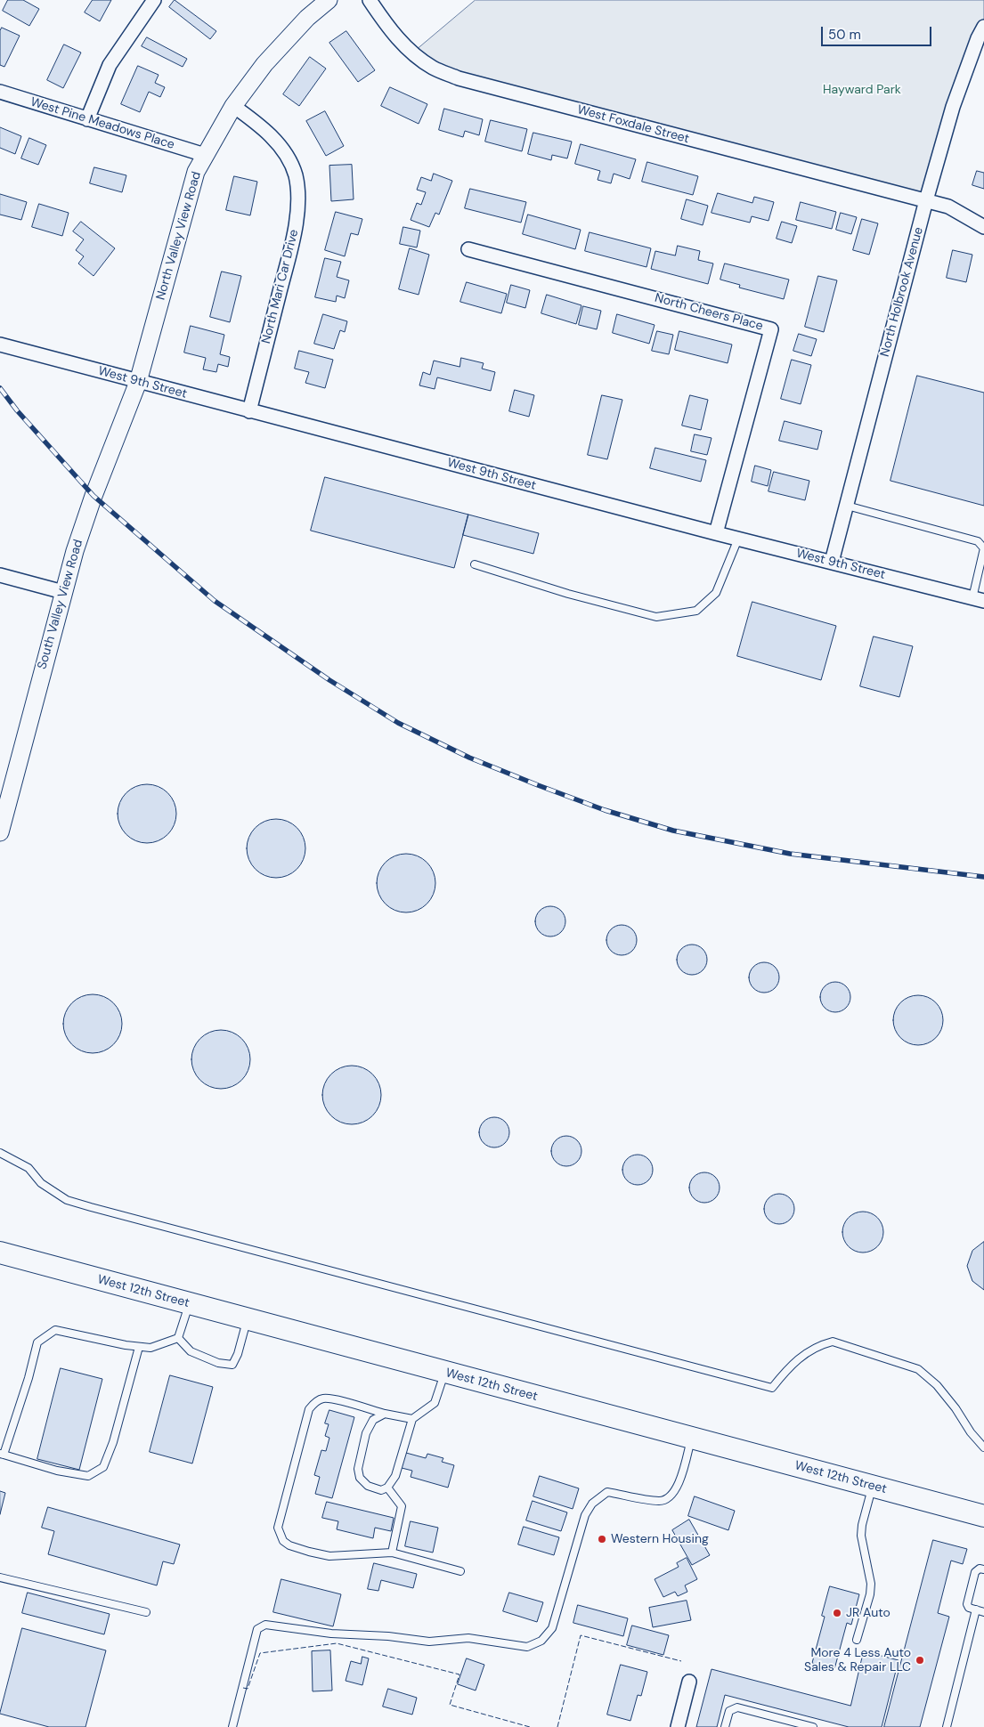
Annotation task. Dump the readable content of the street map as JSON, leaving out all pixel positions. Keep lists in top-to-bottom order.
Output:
{
  "streets": {
    "main road": ["West 12th Street"],
    "street": [
      "West Pine Meadows Place",
      "West Foxdale Street",
      "North Valley View Road",
      "North Mari Car Drive",
      "North Holbrook Avenue",
      "North Cheers Place",
      "West 9th Street",
      "South Valley View Road"
    ]
  },
  "crossings": [
    ["West Pine Meadows Place", "North Valley View Road"],
    ["West Foxdale Street", "North Holbrook Avenue"],
    ["North Valley View Road", "North Mari Car Drive"],
    ["North Valley View Road", "West 9th Street"],
    ["North Valley View Road", "South Valley View Road"],
    ["North Mari Car Drive", "West 9th Street"],
    ["North Holbrook Avenue", "West 9th Street"],
    ["North Cheers Place", "West 9th Street"],
    ["West 9th Street", "South Valley View Road"]
  ],
  "parks": ["Hayward Park"],
  "places": ["Western Housing", "JR Auto", "More 4 Less Auto Sales & Repair LLC"],
  "scale_bar": "50 m"
}
